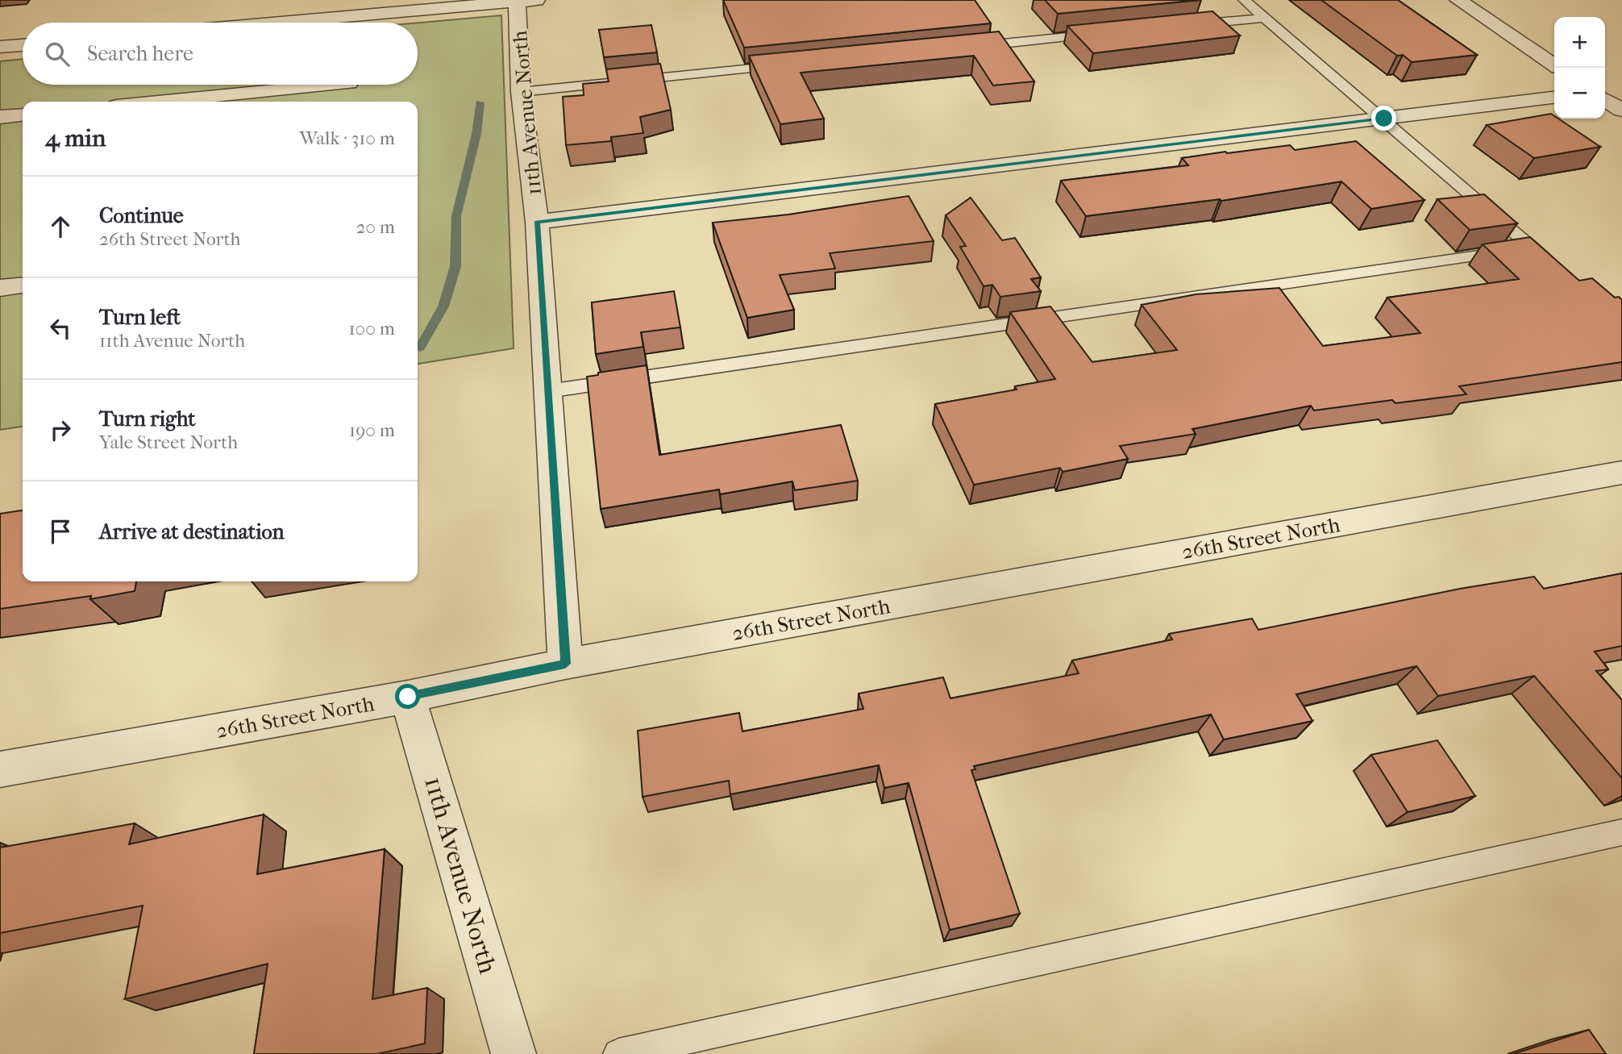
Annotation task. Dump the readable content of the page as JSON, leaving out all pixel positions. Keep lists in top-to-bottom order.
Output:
{
  "streets": {
    "street": ["11th Avenue North", "26th Street North"]
  },
  "crossings": [
    ["11th Avenue North", "26th Street North"]
  ],
  "page": {
    "map_buttons": ["+", "−"],
    "search": "Search here",
    "heading": ["4 min", "Walk · 310 m"],
    "list": [
      ["Continue", "26th Street North", "20 m"],
      ["Turn left", "11th Avenue North", "100 m"],
      ["Turn right", "Yale Street North", "190 m"],
      "Arrive at destination"
    ]
  }
}
